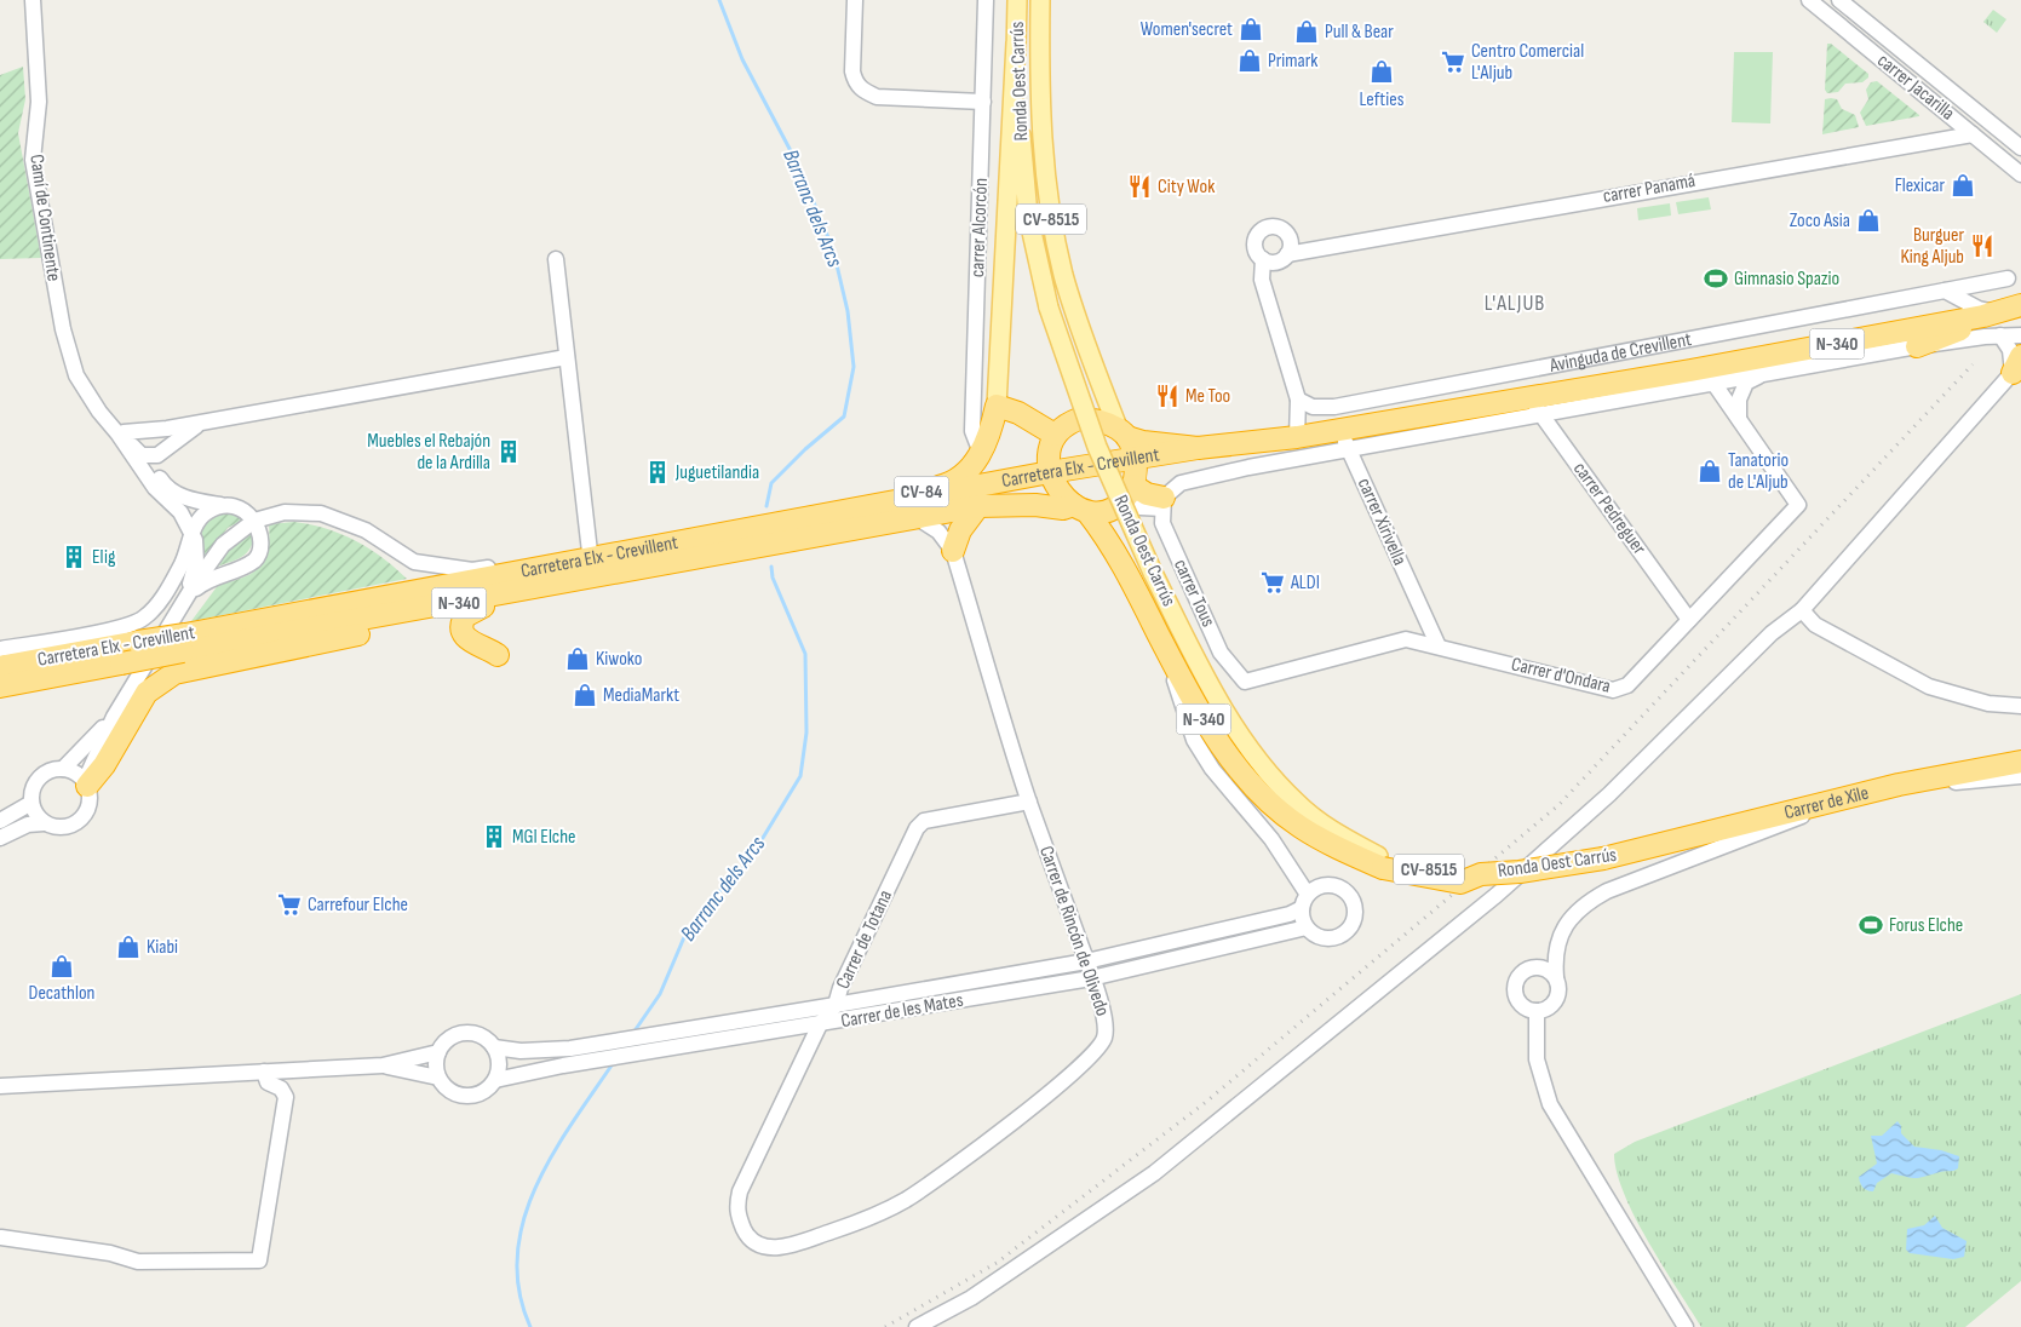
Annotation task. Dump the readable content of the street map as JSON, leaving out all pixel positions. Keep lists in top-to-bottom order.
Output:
{
  "streets": {
    "highway": [
      "Ronda Oest Carrús",
      "N-340",
      "Avinguda de Crevillent",
      "Carretera Elx - Crevillent",
      "CV-84",
      "Carrer de Xile"
    ],
    "main road": ["CV-8515"],
    "street": [
      "carrer Jacarilla",
      "carrer Panamá",
      "Camí de Continente",
      "carrer Alcorcón",
      "carrer Pedreguer",
      "carrer Xirivella",
      "carrer Tous",
      "Carrer d'Ondara",
      "Carrer de Rincón de Olivedo",
      "Carrer de Totana",
      "Carrer de les Mates"
    ]
  },
  "crossings": [
    ["Ronda Oest Carrús", "Avinguda de Crevillent"],
    ["Ronda Oest Carrús", "Carretera Elx - Crevillent"],
    ["Ronda Oest Carrús", "Carrer de Xile"],
    ["carrer Jacarilla", "carrer Panamá"],
    ["carrer Alcorcón", "CV-84"],
    ["Avinguda de Crevillent", "Carretera Elx - Crevillent"],
    ["Avinguda de Crevillent", "carrer Pedreguer"],
    ["Avinguda de Crevillent", "carrer Xirivella"],
    ["Avinguda de Crevillent", "carrer Tous"],
    ["Carretera Elx - Crevillent", "CV-84"],
    ["Carretera Elx - Crevillent", "Carrer de Rincón de Olivedo"],
    ["carrer Pedreguer", "Carrer d'Ondara"],
    ["carrer Xirivella", "Carrer d'Ondara"],
    ["carrer Tous", "Carrer d'Ondara"],
    ["Carrer de Rincón de Olivedo", "Carrer de Totana"],
    ["Carrer de Rincón de Olivedo", "Carrer de les Mates"],
    ["Carrer de Totana", "Carrer de les Mates"]
  ],
  "districts": ["L'ALJUB"],
  "water": ["Barranc dels Arcs"],
  "places": {
    "shop": [
      "Women'secret",
      "Pull & Bear",
      "Primark",
      "Lefties",
      "Flexicar",
      "Zoco Asia",
      "Tanatorio de L'Aljub",
      "Kiwoko",
      "MediaMarkt",
      "Kiabi",
      "Decathlon"
    ],
    "supermarket": ["Centro Comercial L'Aljub", "ALDI", "Carrefour Elche"],
    "restaurant": ["City Wok", "Burguer King Aljub", "Me Too"],
    "sports": ["Gimnasio Spazio", "Forus Elche"],
    "building": [
      "Muebles el Rebajón de la Ardilla",
      "Juguetilandia",
      "Elig",
      "MGI Elche"
    ]
  }
}
